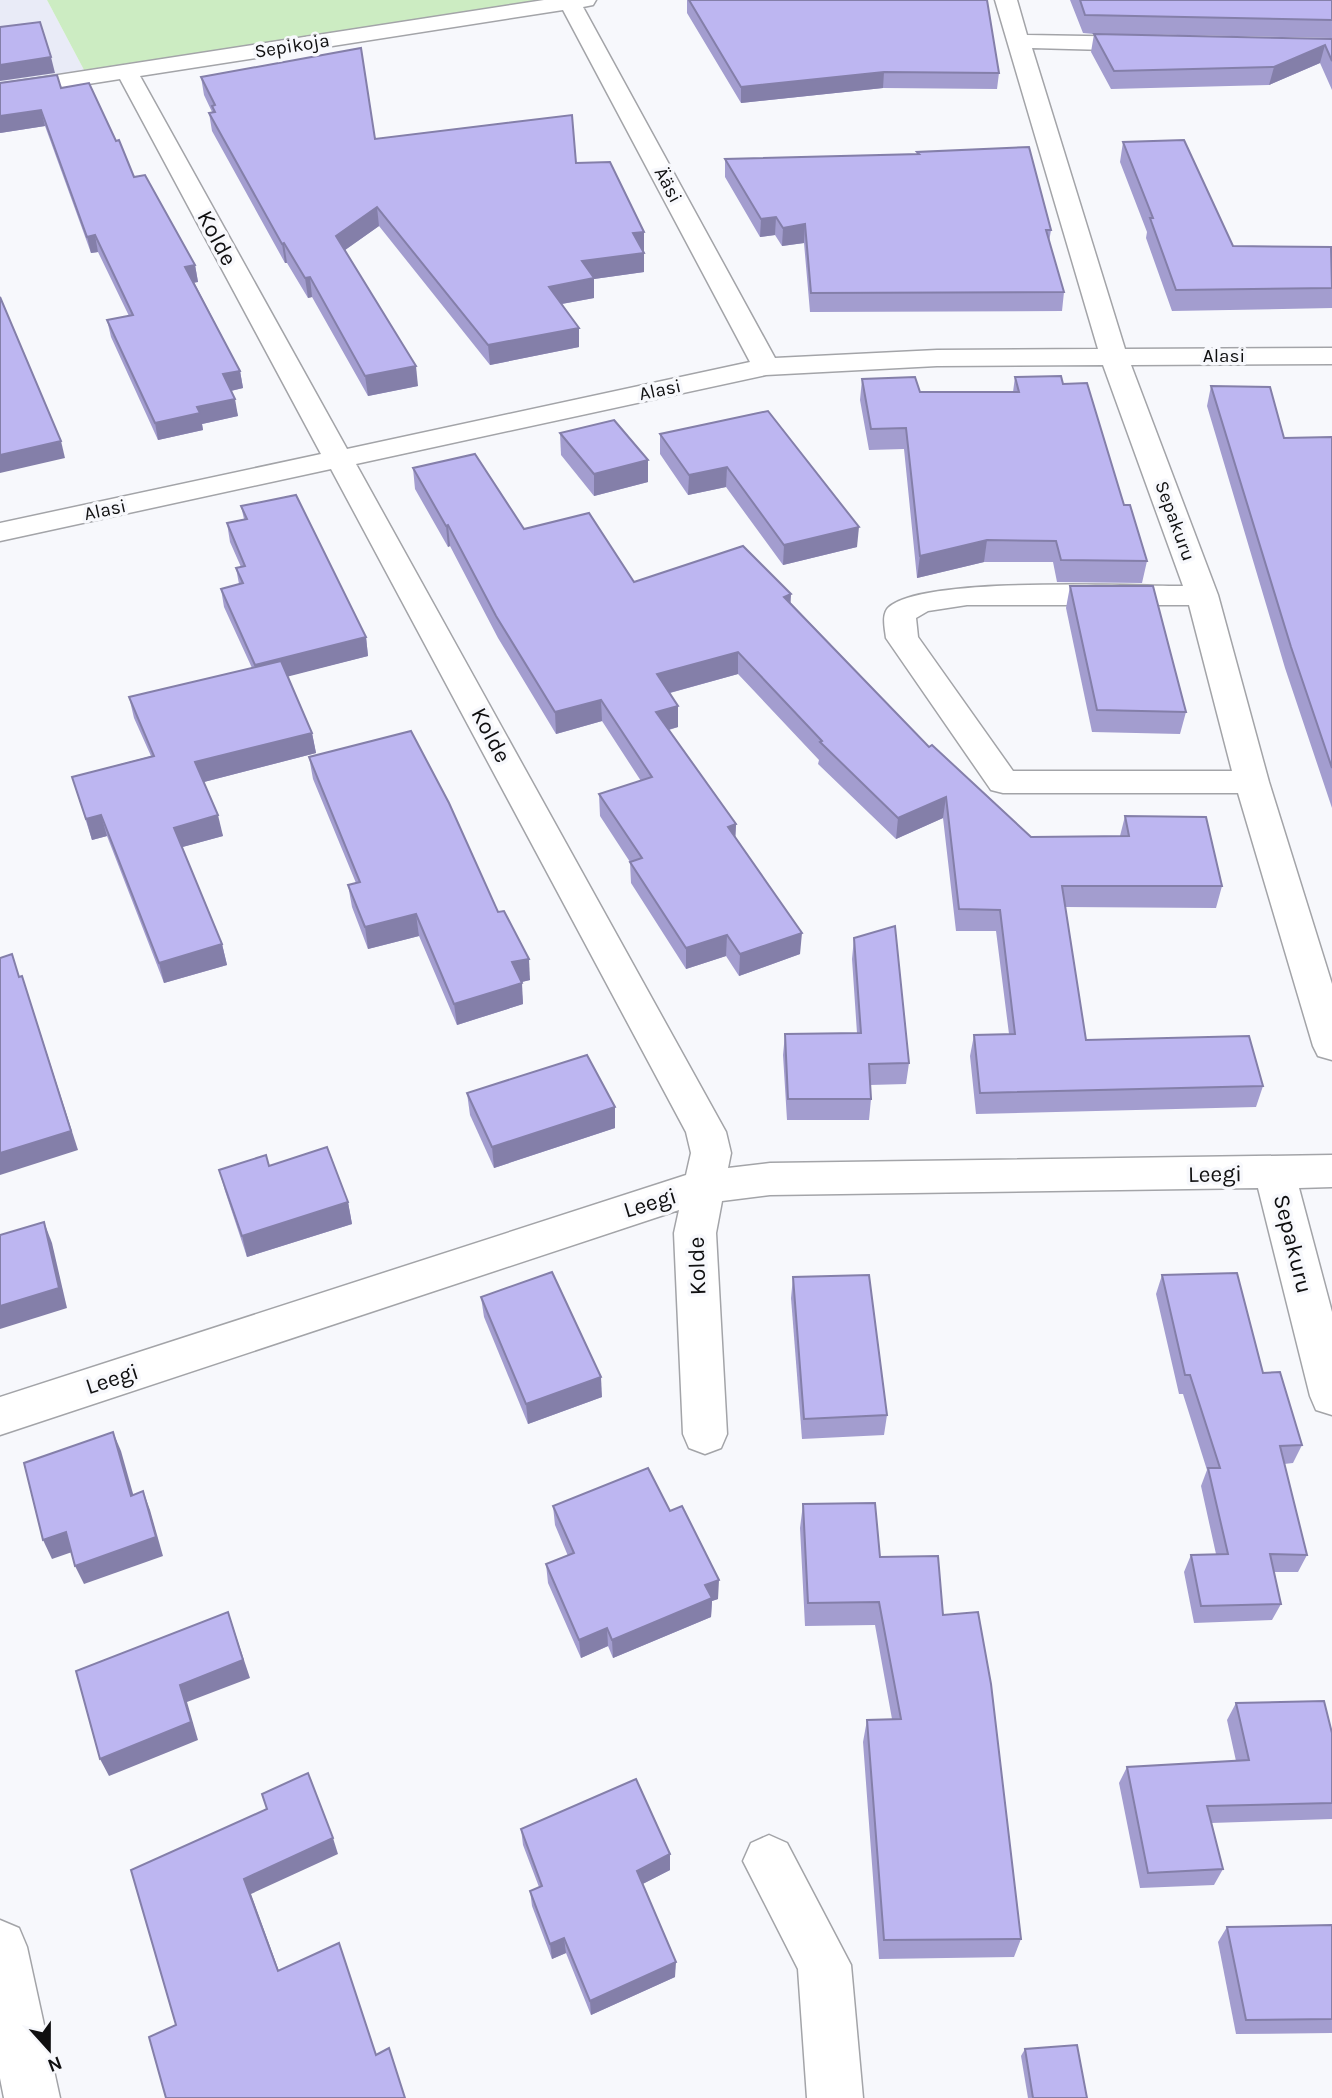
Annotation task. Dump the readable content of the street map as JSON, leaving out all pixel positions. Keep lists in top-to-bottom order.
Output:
{
  "streets": {
    "street": [
      "Sepikoja",
      "Ääsi",
      "Kolde",
      "Alasi",
      "Sepakuru",
      "Leegi"
    ]
  },
  "crossings": [
    ["Sepikoja", "Ääsi"],
    ["Sepikoja", "Kolde"],
    ["Ääsi", "Alasi"],
    ["Kolde", "Alasi"],
    ["Kolde", "Leegi"],
    ["Alasi", "Sepakuru"],
    ["Sepakuru", "Leegi"]
  ],
  "north": "bottom"
}
